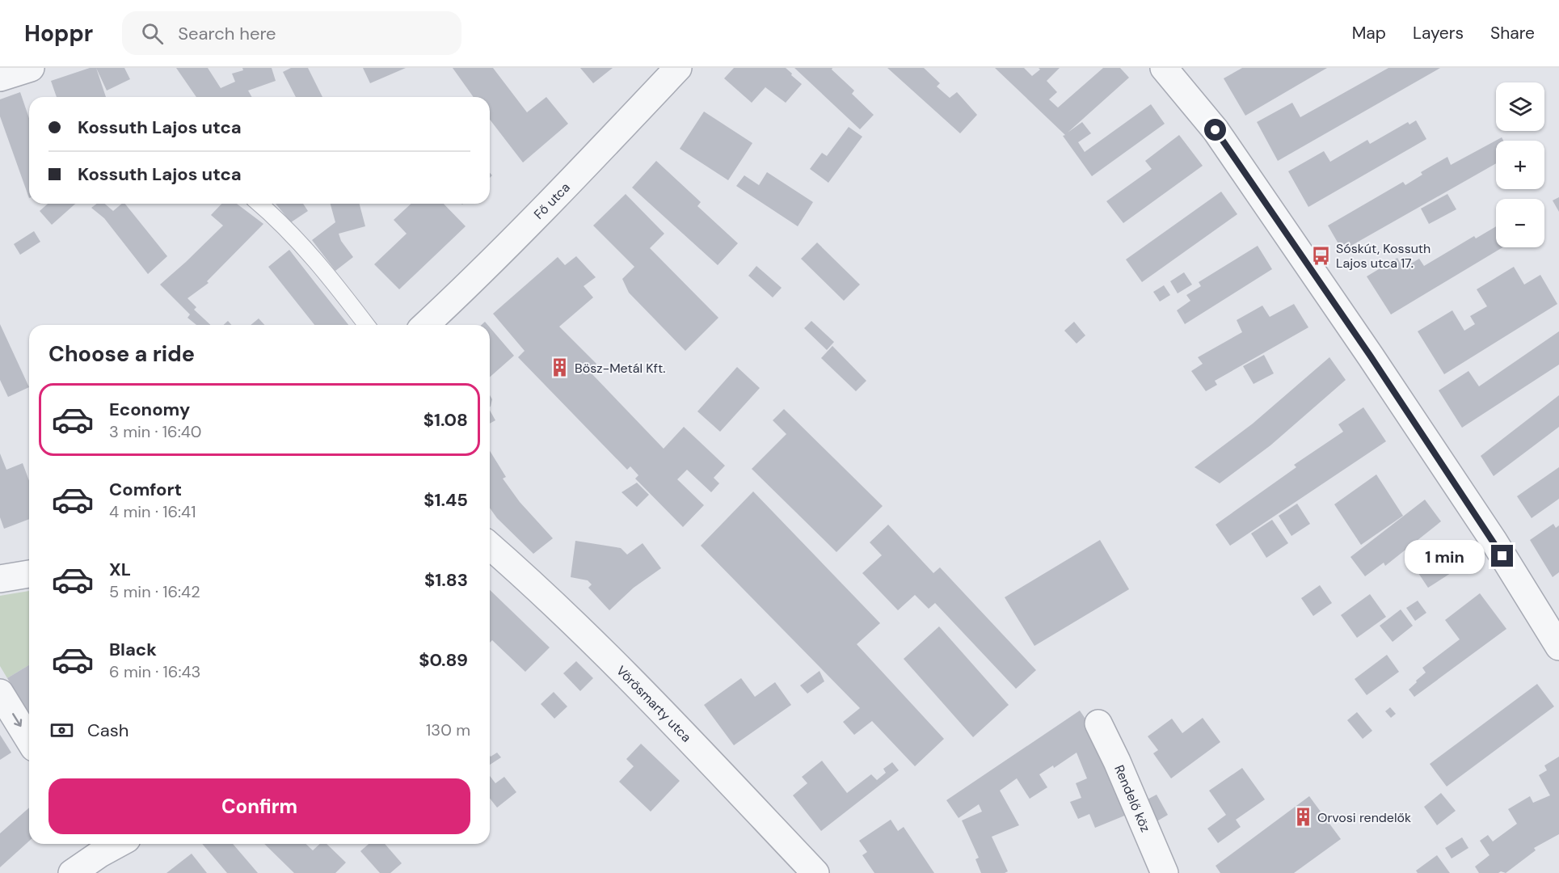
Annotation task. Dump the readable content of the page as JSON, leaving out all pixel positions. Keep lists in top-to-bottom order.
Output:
{
  "streets": {
    "street": ["Fő utca", "Vörösmarty utca", "Rendelő köz"]
  },
  "places": {
    "bus stop": ["Sóskút, Kossuth Lajos utca 17."],
    "building": ["Bösz-Metál Kft.", "Orvosi rendelők"]
  },
  "page": {
    "header": "Hoppr",
    "search": "Search here",
    "nav": ["Map", "Layers", "Share"],
    "map_buttons": ["+", "−"],
    "banner": ["Kossuth Lajos utca", "Kossuth Lajos utca"],
    "heading": "Choose a ride",
    "list": [
      {
        "name": "Economy",
        "note": "3 min · 16:40",
        "value": "$1.08"
      },
      {
        "name": "Comfort",
        "note": "4 min · 16:41",
        "value": "$1.45"
      },
      {
        "name": "XL",
        "note": "5 min · 16:42",
        "value": "$1.83"
      },
      {
        "name": "Black",
        "note": "6 min · 16:43",
        "value": "$0.89"
      }
    ],
    "bubble": "1 min",
    "pay": ["Cash", "130 m"],
    "buttons": "Confirm"
  }
}
